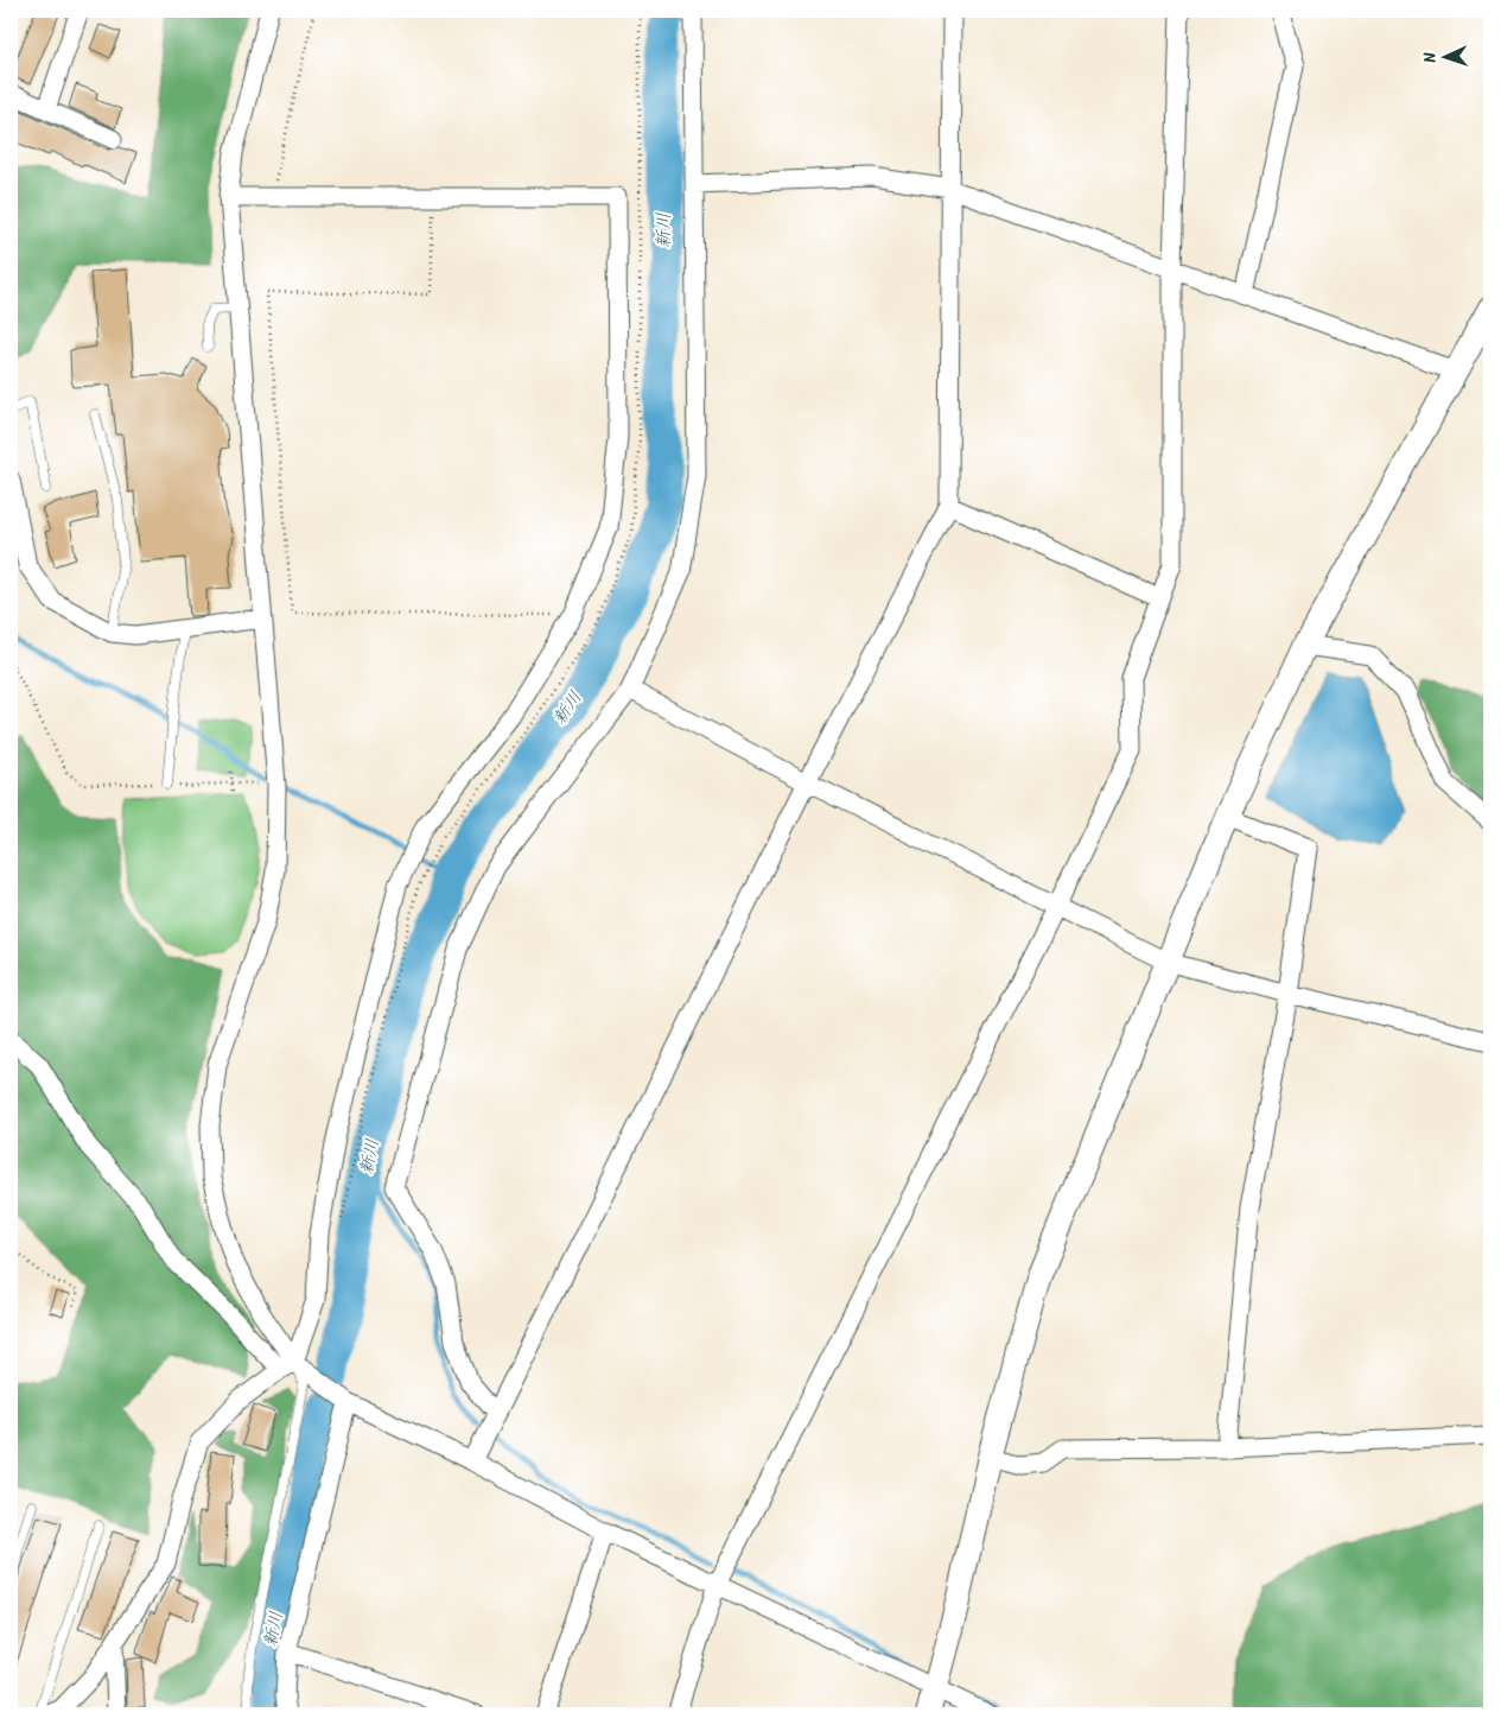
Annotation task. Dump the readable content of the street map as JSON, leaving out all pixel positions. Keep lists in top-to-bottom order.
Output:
{
  "water": ["新川"],
  "north": "left"
}
